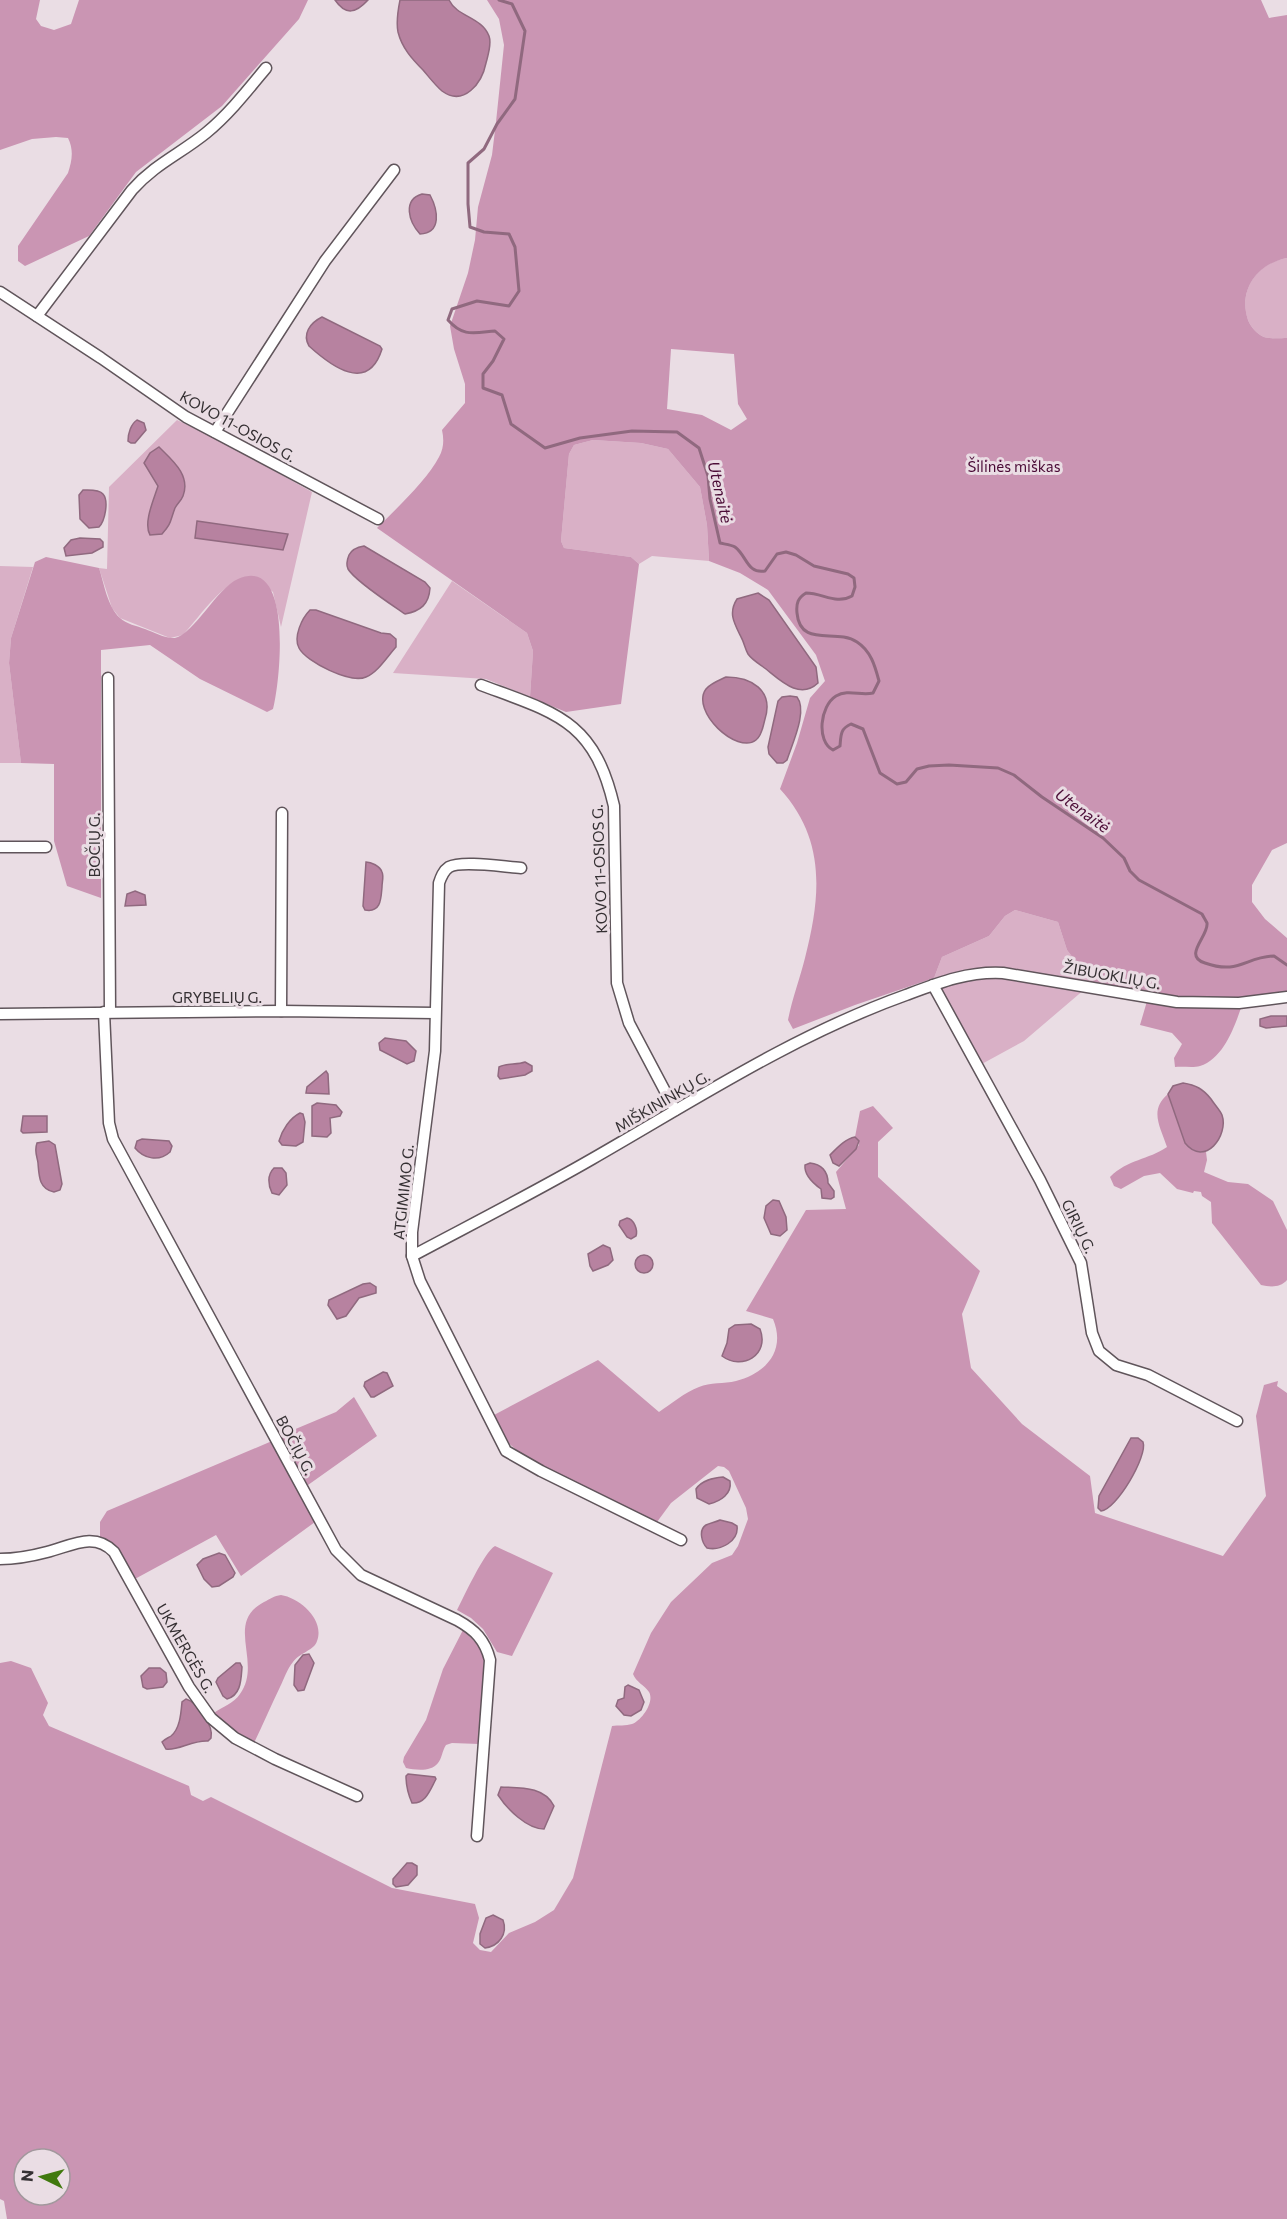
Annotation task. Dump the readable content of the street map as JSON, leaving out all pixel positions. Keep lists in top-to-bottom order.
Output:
{
  "streets": {
    "street": [
      "KOVO 11-OSIOS G.",
      "BOČIŲ G.",
      "ŽIBUOKLIŲ G.",
      "GRYBELIŲ G.",
      "MIŠKININKŲ G.",
      "ATGIMIMO G.",
      "GIRIŲ G.",
      "UKMERGĖS G."
    ]
  },
  "crossings": [
    ["KOVO 11-OSIOS G.", "MIŠKININKŲ G."],
    ["BOČIŲ G.", "GRYBELIŲ G."],
    ["ŽIBUOKLIŲ G.", "MIŠKININKŲ G."],
    ["ŽIBUOKLIŲ G.", "GIRIŲ G."],
    ["GRYBELIŲ G.", "ATGIMIMO G."],
    ["MIŠKININKŲ G.", "ATGIMIMO G."],
    ["MIŠKININKŲ G.", "GIRIŲ G."]
  ],
  "water": ["Utenaitė"],
  "parks": ["Šilinės miškas"],
  "north": "left"
}
